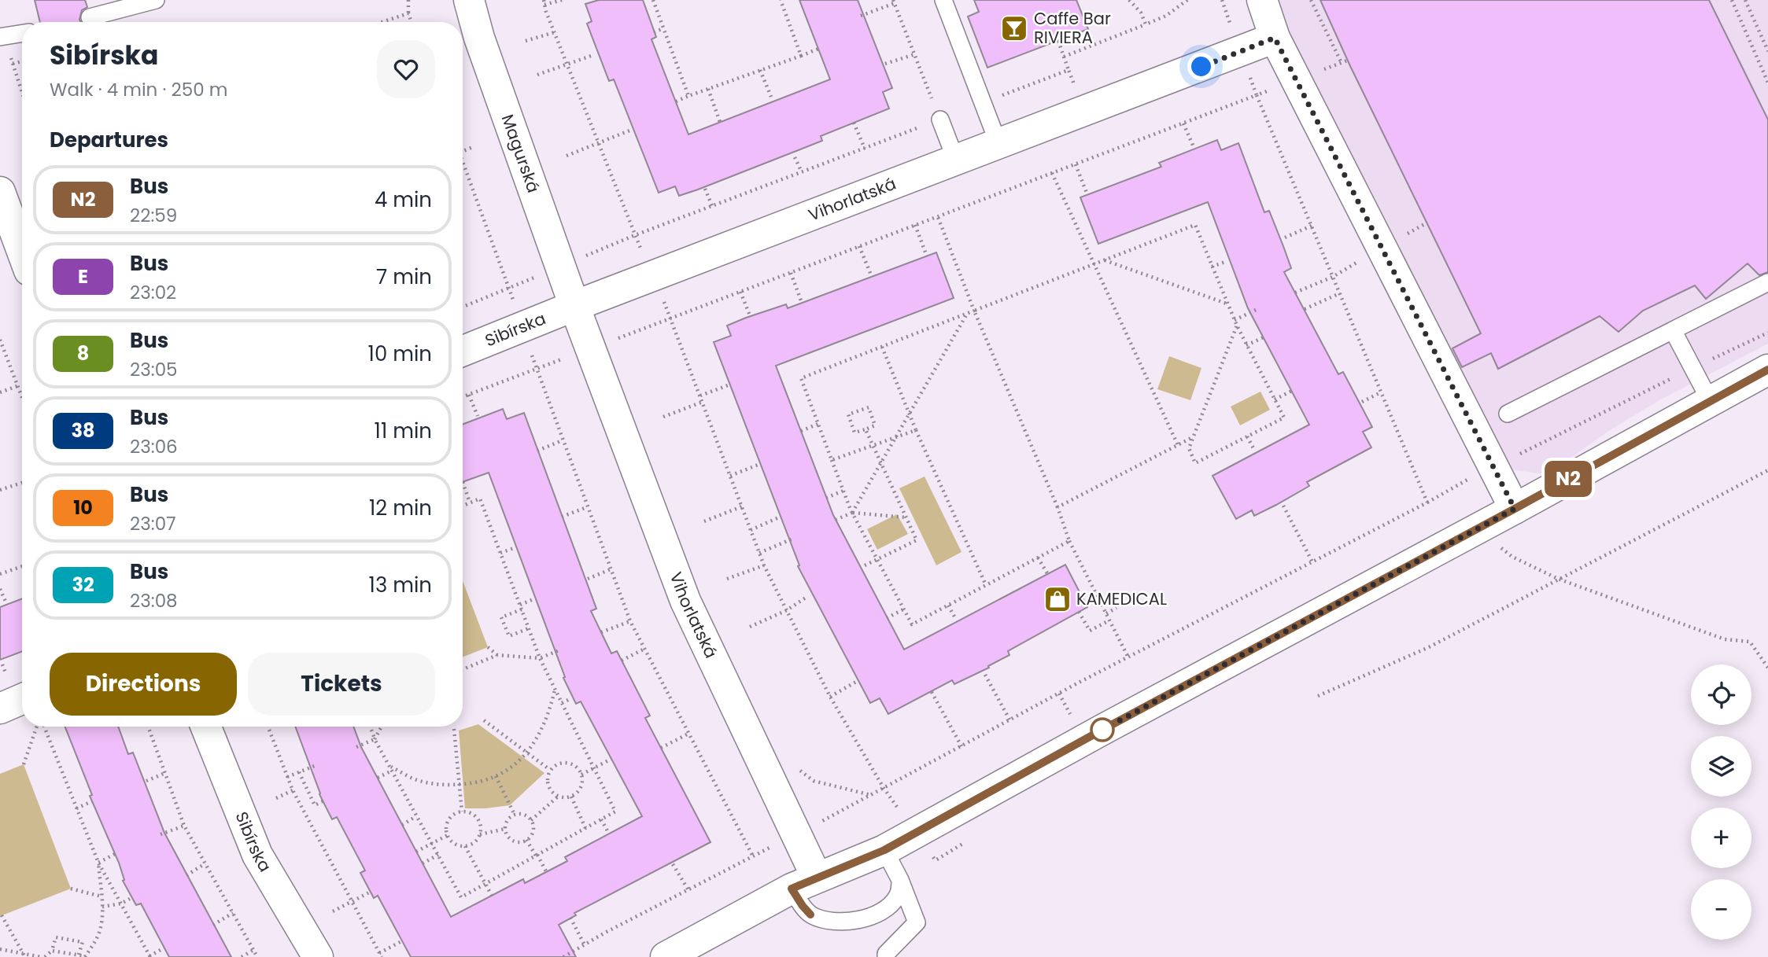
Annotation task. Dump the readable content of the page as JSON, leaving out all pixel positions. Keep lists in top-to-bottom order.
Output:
{
  "streets": {
    "street": ["Magurská", "Vihorlatská", "Sibírska"]
  },
  "crossings": [
    ["Magurská", "Vihorlatská"],
    ["Magurská", "Sibírska"],
    ["Vihorlatská", "Sibírska"]
  ],
  "places": {
    "bar": ["Caffe Bar RIVIERA"],
    "shop": ["KAMEDICAL"]
  },
  "lines": ["bus line N2"],
  "page": {
    "on_map": "N2",
    "heading": [
      ["Sibírska", "Walk · 4 min · 250 m"],
      "Departures"
    ],
    "list": [
      {
        "mark": "N2",
        "name": "Bus",
        "note": "22:59",
        "value": "4 min"
      },
      {
        "mark": "E",
        "name": "Bus",
        "note": "23:02",
        "value": "7 min"
      },
      {
        "mark": "8",
        "name": "Bus",
        "note": "23:05",
        "value": "10 min"
      },
      {
        "mark": "38",
        "name": "Bus",
        "note": "23:06",
        "value": "11 min"
      },
      {
        "mark": "10",
        "name": "Bus",
        "note": "23:07",
        "value": "12 min"
      },
      {
        "mark": "32",
        "name": "Bus",
        "note": "23:08",
        "value": "13 min"
      }
    ],
    "buttons": ["Directions", "Tickets"],
    "map_buttons": ["+", "−"]
  }
}
